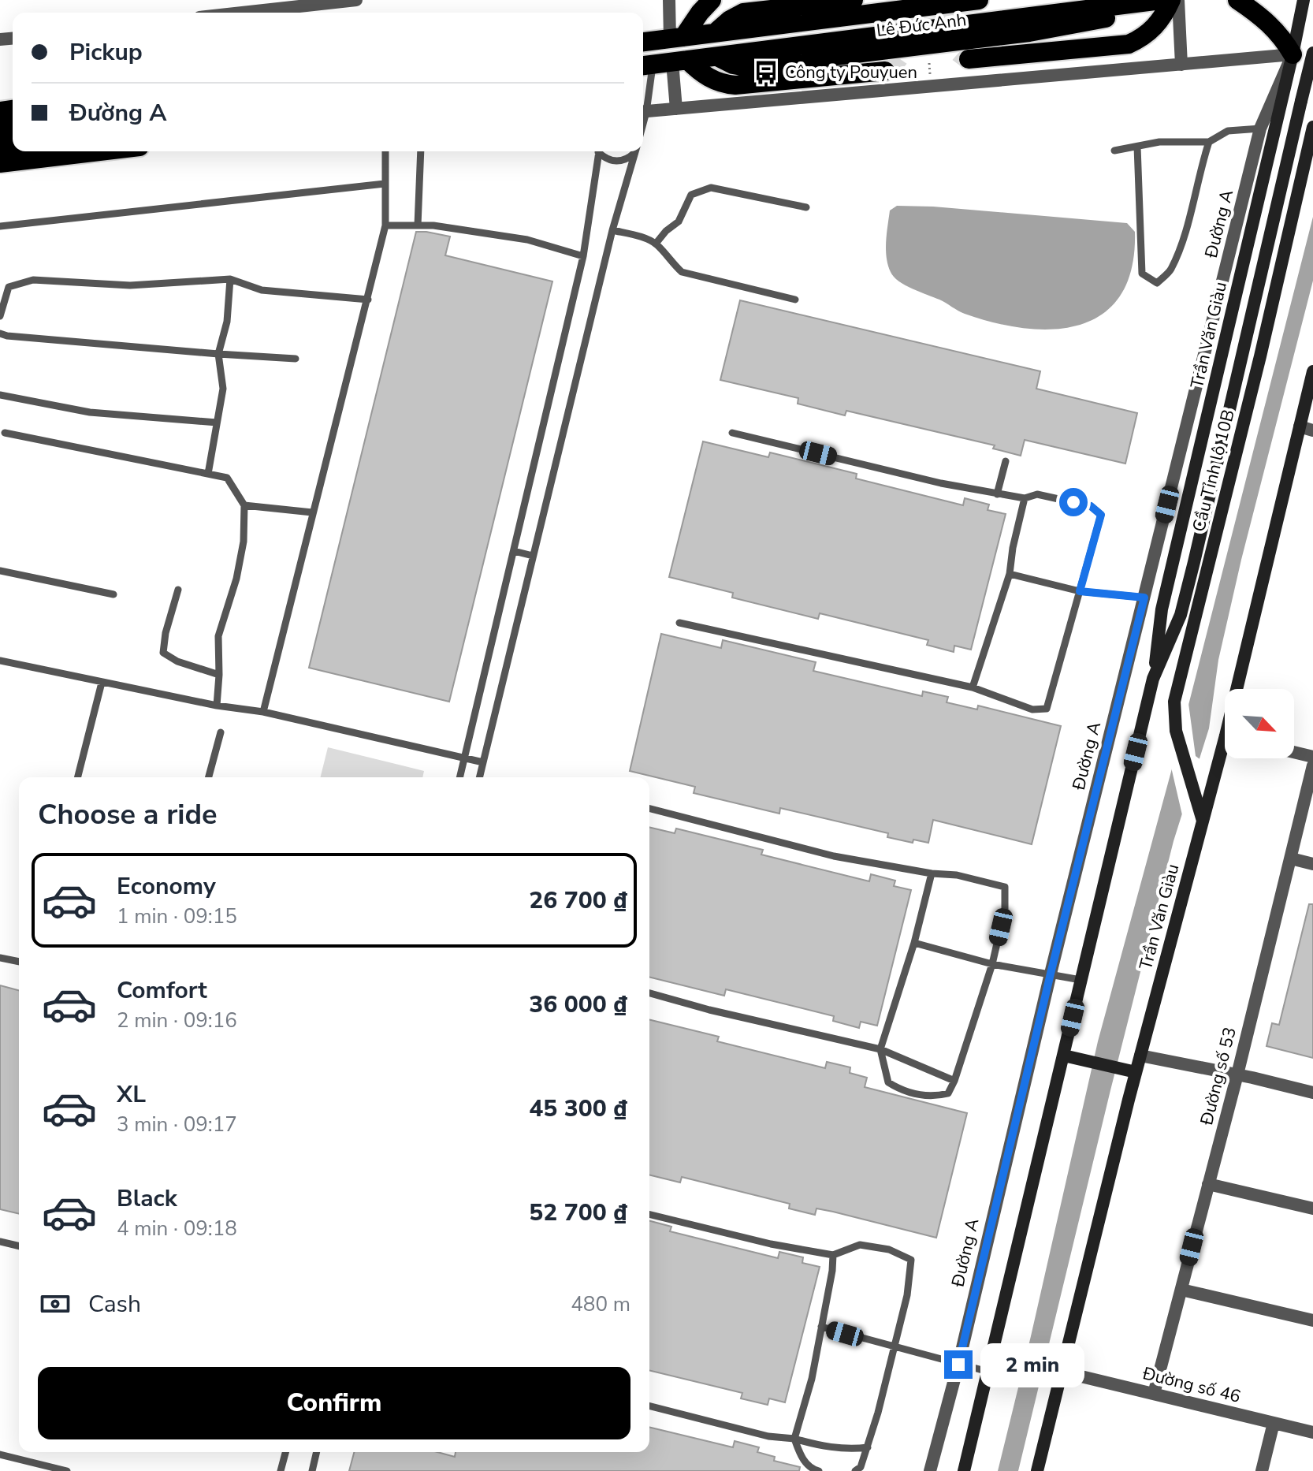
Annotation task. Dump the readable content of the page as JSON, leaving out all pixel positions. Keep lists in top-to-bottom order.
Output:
{
  "streets": {
    "highway": ["Lê Đức Anh"],
    "main road": ["Trần Văn Giàu", "Cầu Tỉnh lộ 10B"],
    "street": ["Đường A", "Đường số 53", "Đường số 46"]
  },
  "crossings": [
    ["Đường A", "Trần Văn Giàu"],
    ["Trần Văn Giàu", "Cầu Tỉnh lộ 10B"],
    ["Trần Văn Giàu", "Đường số 46"],
    ["Đường số 53", "Đường số 46"]
  ],
  "places": {
    "bus stop": ["Công ty Pouyuen"]
  },
  "north": "bottom right",
  "page": {
    "banner": ["Pickup", "Đường A"],
    "heading": "Choose a ride",
    "list": [
      {
        "name": "Economy",
        "note": "1 min · 09:15",
        "value": "26 700 ₫"
      },
      {
        "name": "Comfort",
        "note": "2 min · 09:16",
        "value": "36 000 ₫"
      },
      {
        "name": "XL",
        "note": "3 min · 09:17",
        "value": "45 300 ₫"
      },
      {
        "name": "Black",
        "note": "4 min · 09:18",
        "value": "52 700 ₫"
      }
    ],
    "pay": ["Cash", "480 m"],
    "bubble": "2 min",
    "buttons": "Confirm"
  }
}
